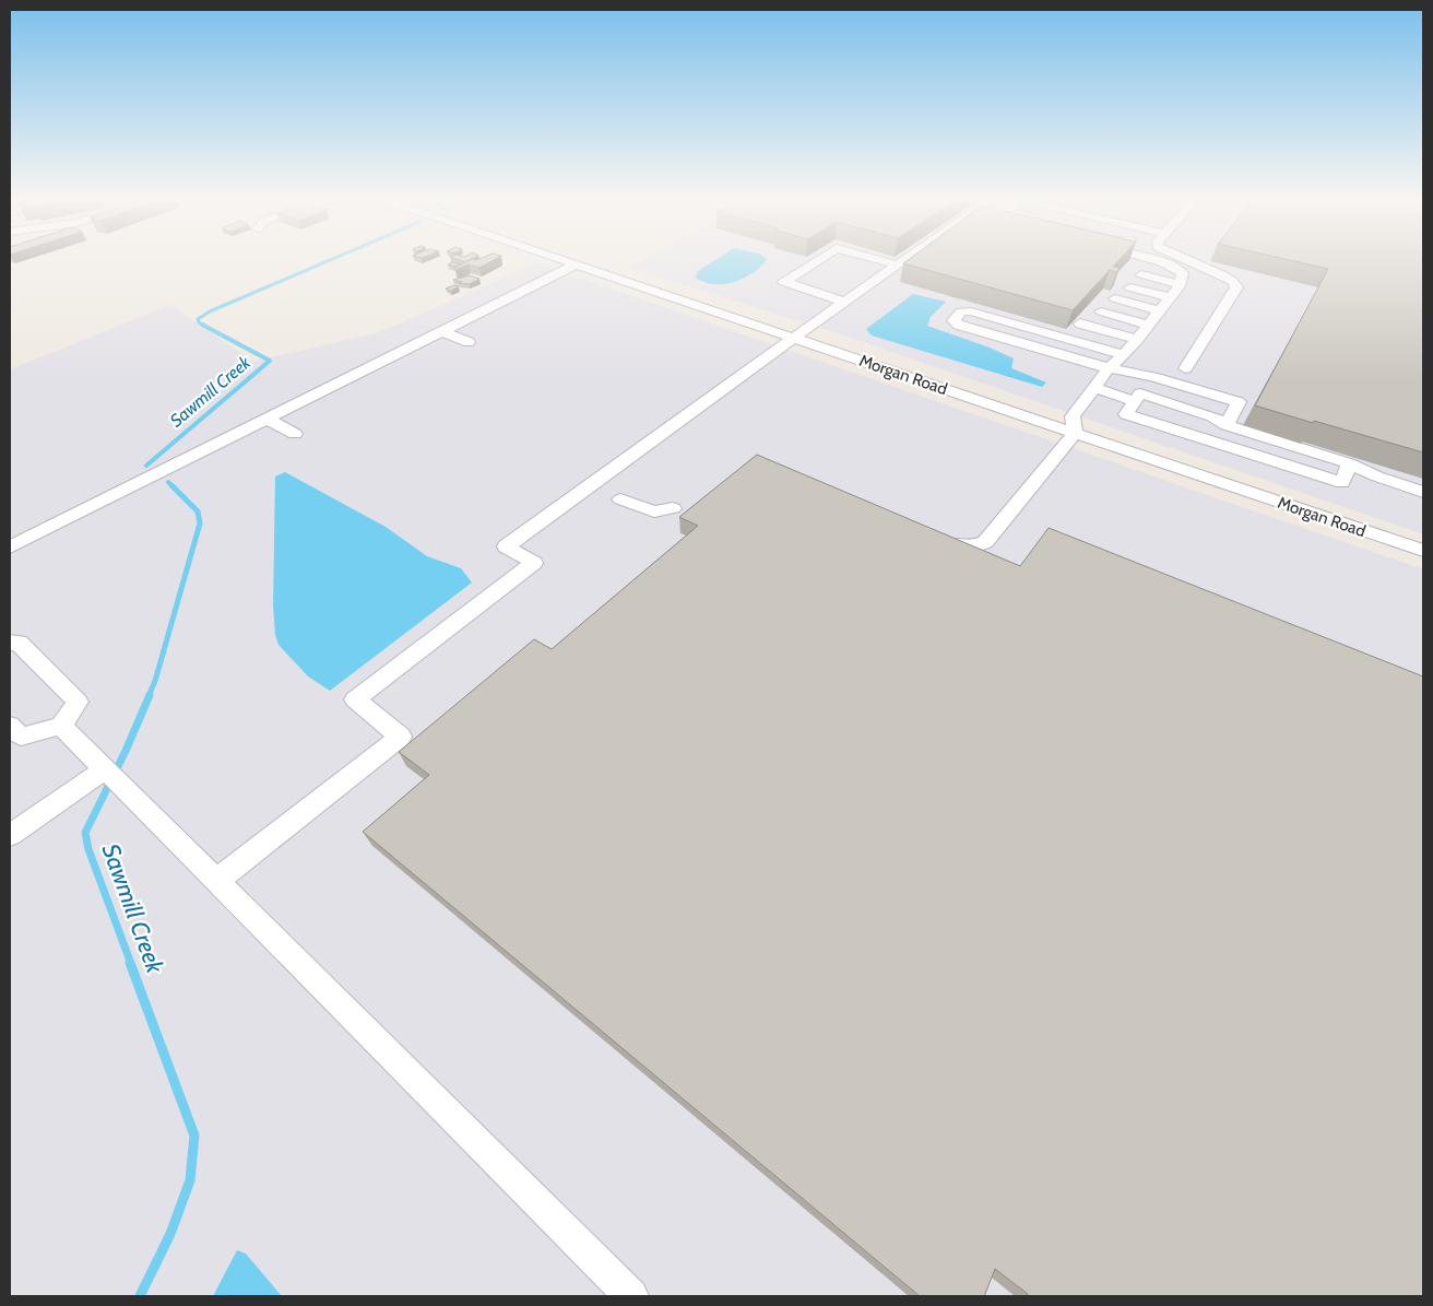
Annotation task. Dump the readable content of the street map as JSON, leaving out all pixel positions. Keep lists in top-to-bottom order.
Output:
{
  "streets": {
    "street": ["Morgan Road"]
  },
  "water": ["Sawmill Creek"]
}
